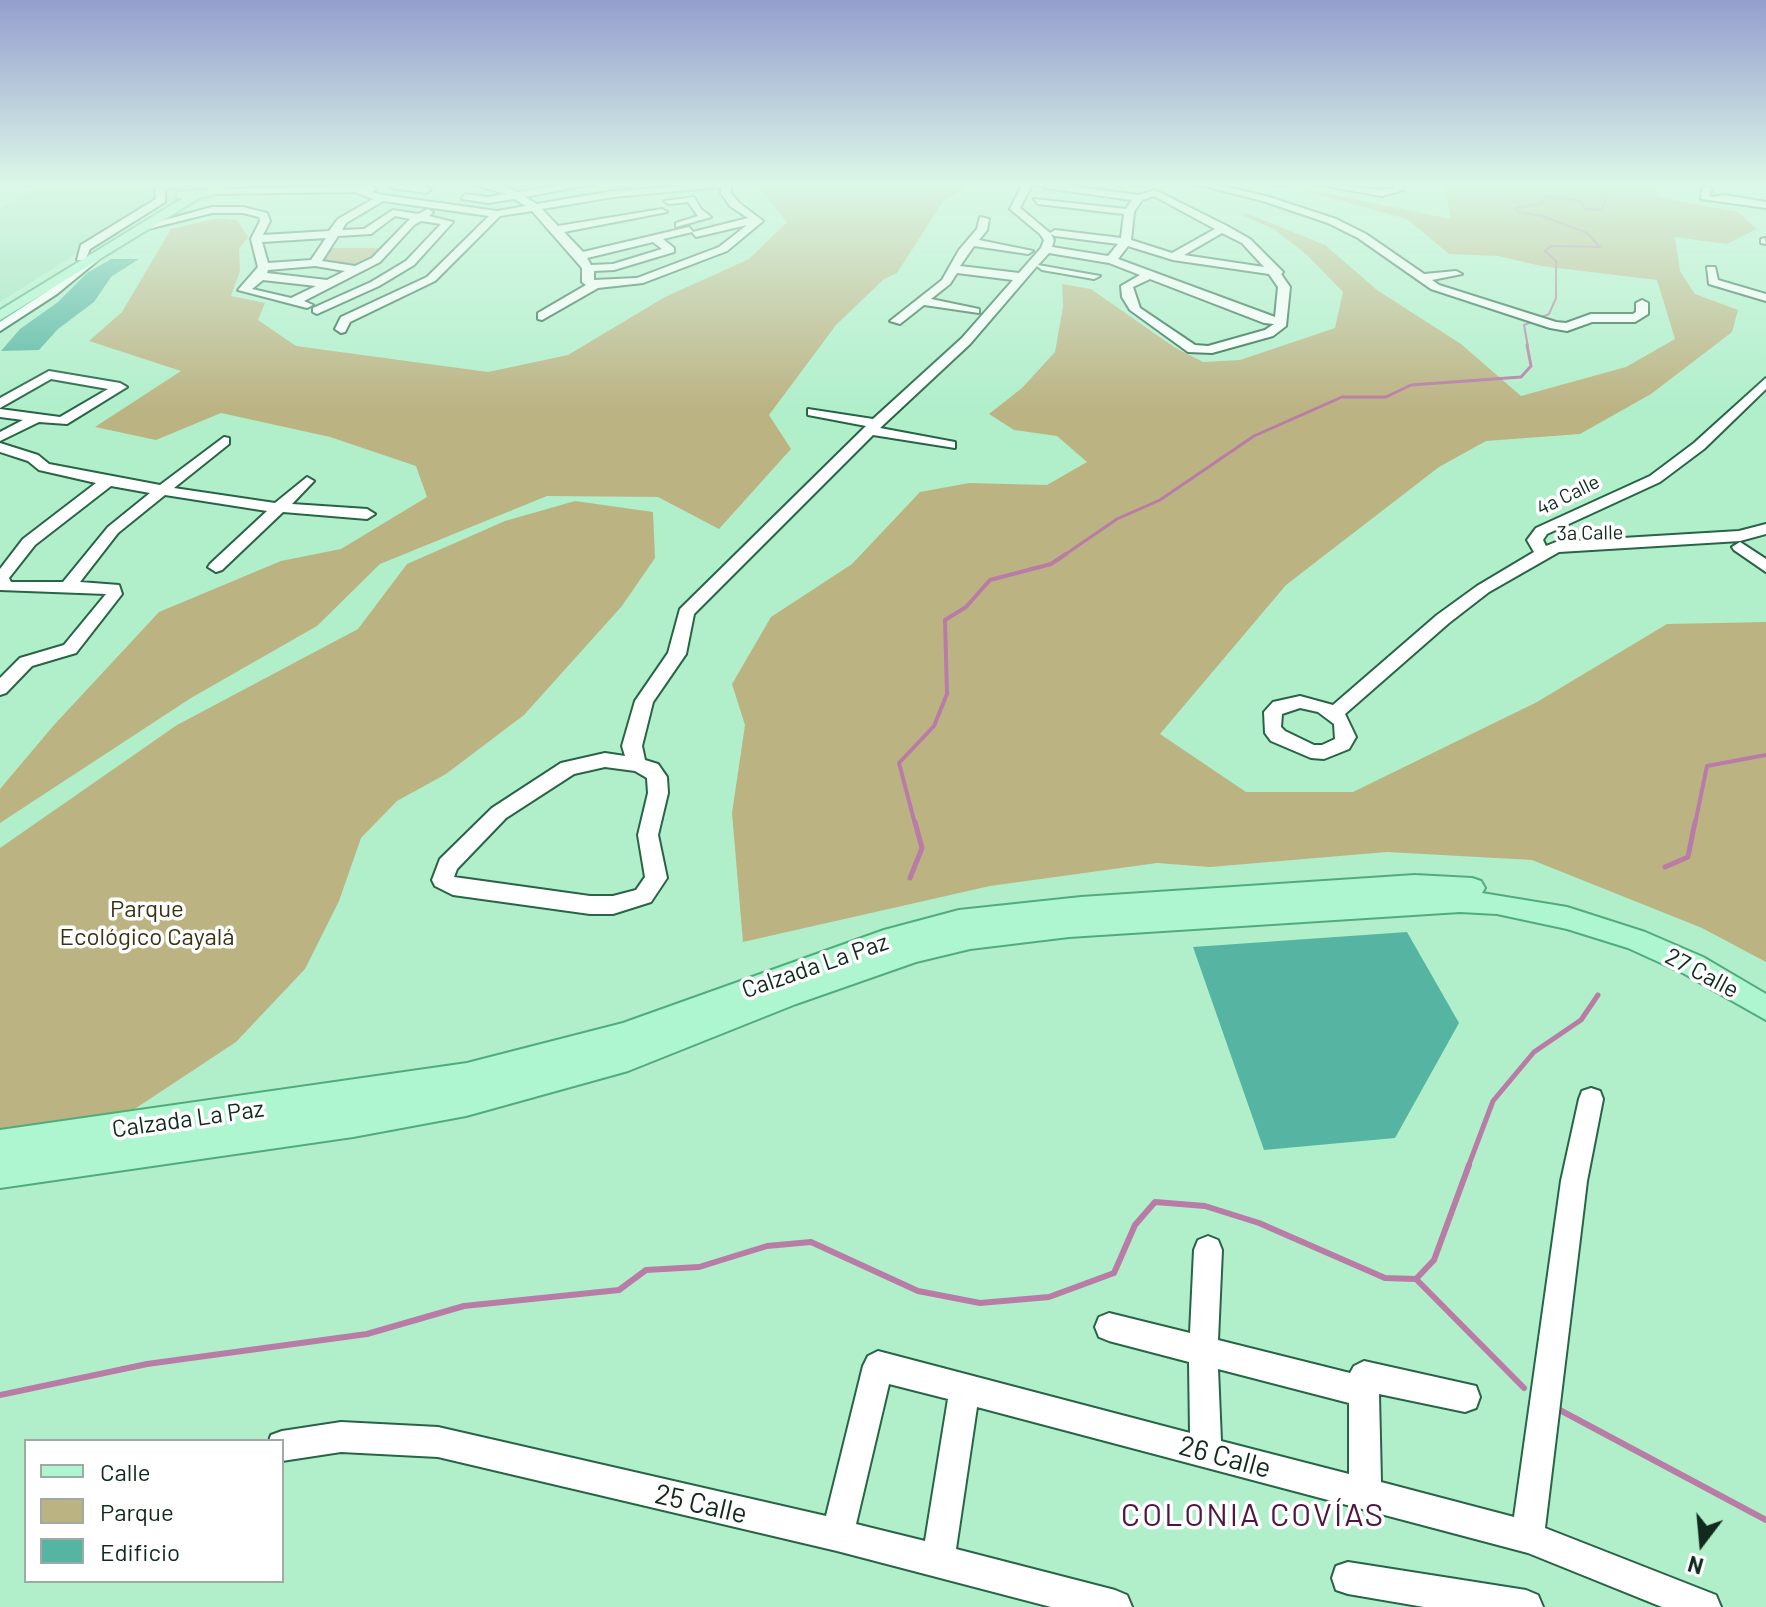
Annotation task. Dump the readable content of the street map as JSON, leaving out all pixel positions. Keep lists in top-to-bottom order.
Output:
{
  "streets": {
    "main road": ["Calzada La Paz", "27 Calle"],
    "street": [
      "4a Calle",
      "3a Calle",
      "26 Calle",
      "25 Calle"
    ]
  },
  "crossings": [
    ["4a Calle", "3a Calle"],
    ["Calzada La Paz", "27 Calle"],
    ["26 Calle", "25 Calle"]
  ],
  "districts": ["COLONIA COVÍAS"],
  "parks": ["Parque Ecológico Cayalá"],
  "legend": ["Calle", "Parque", "Edificio"],
  "north": "bottom"
}
